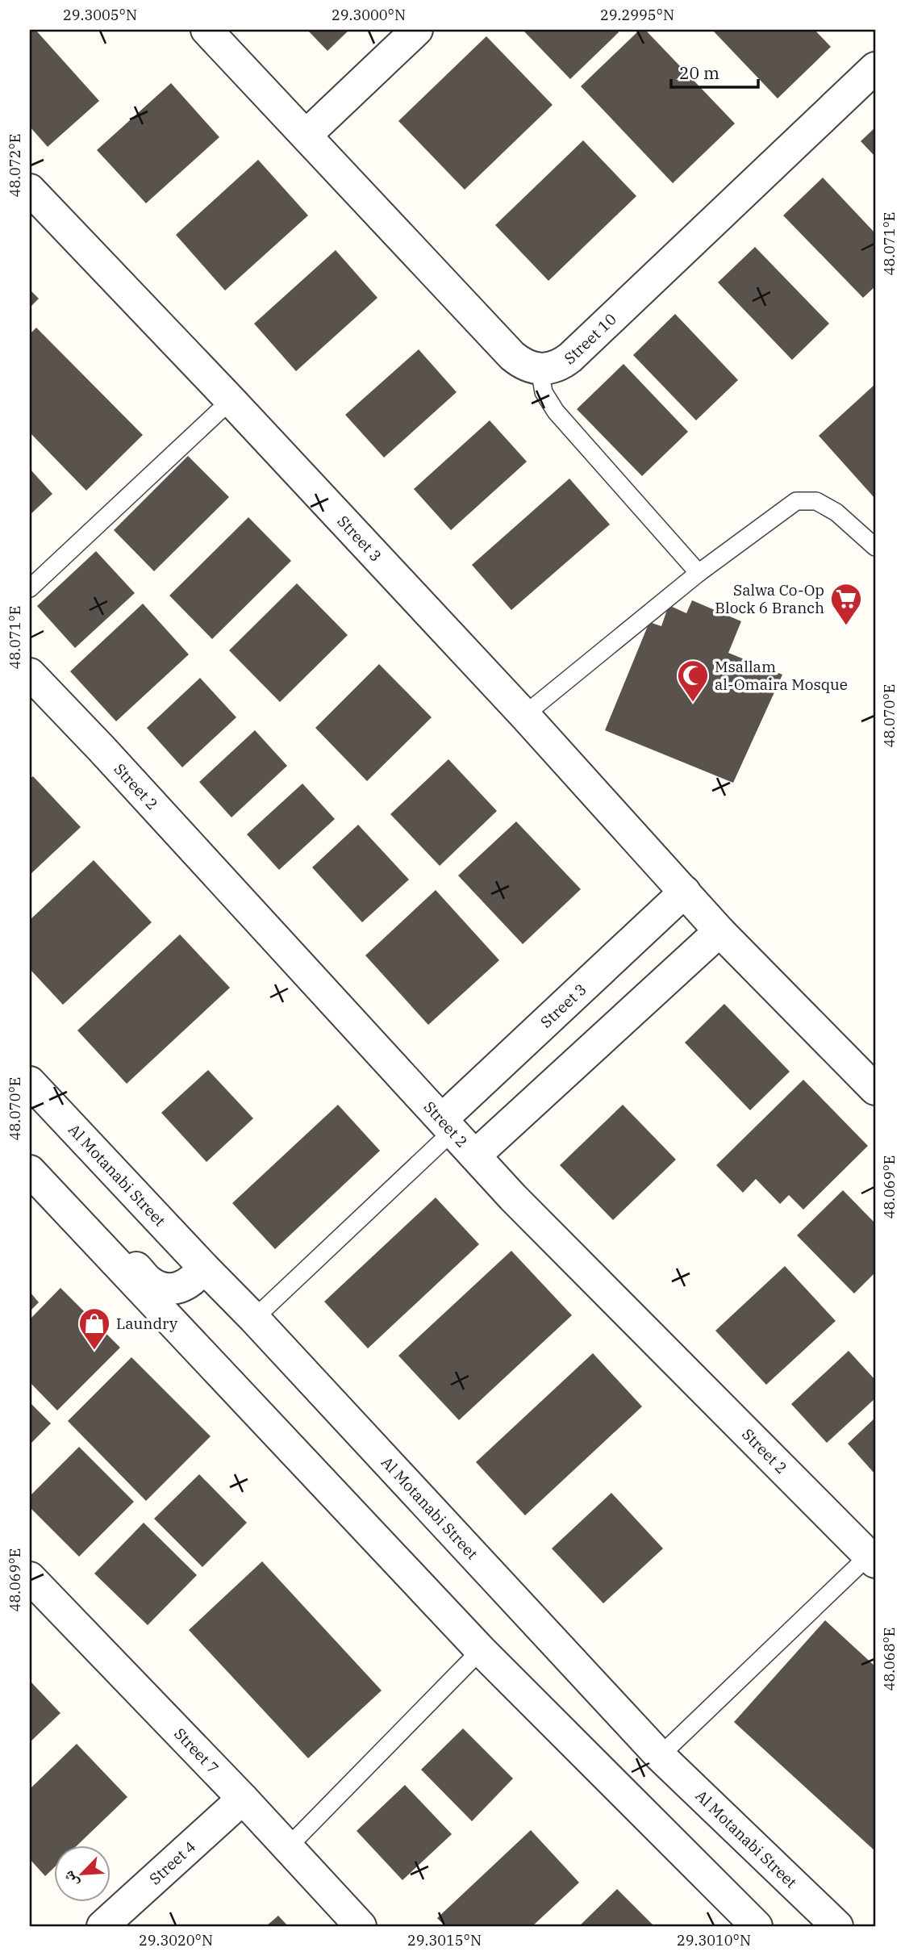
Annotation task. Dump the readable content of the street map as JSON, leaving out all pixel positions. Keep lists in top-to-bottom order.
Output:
{
  "streets": {
    "street": [
      "Street 10",
      "Street 3",
      "Street 2",
      "Al Motanabi Street",
      "Street 7",
      "Street 4"
    ]
  },
  "crossings": [
    ["Street 3", "Street 2"],
    ["Street 7", "Street 4"]
  ],
  "places": {
    "supermarket": ["Salwa Co-Op Block 6 Branch"],
    "mosque": ["Msallam al-Omaira Mosque"],
    "shop": ["Laundry"]
  },
  "scale_bar": "20 m",
  "north": "bottom left",
  "coordinates": [
    "29.3005°N",
    "29.3000°N",
    "29.2995°N",
    "48.072°E",
    "48.071°E",
    "48.070°E",
    "48.069°E",
    "48.068°E",
    "29.3020°N",
    "29.3015°N",
    "29.3010°N"
  ]
}
